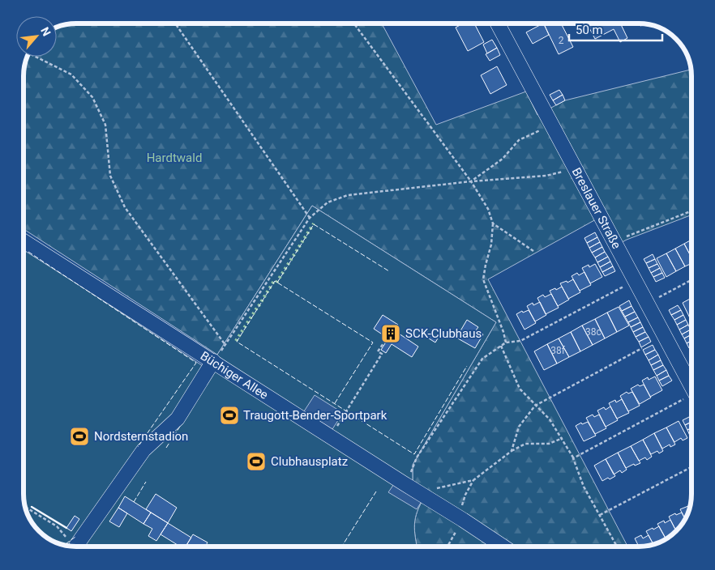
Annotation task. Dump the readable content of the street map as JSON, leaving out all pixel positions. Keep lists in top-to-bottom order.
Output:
{
  "streets": {
    "street": ["Breslauer Straße", "Büchiger Allee"]
  },
  "parks": ["Hardtwald"],
  "places": {
    "building": ["SCK-Clubhaus"],
    "sports": ["Traugott-Bender-Sportpark", "Nordsternstadion", "Clubhausplatz"]
  },
  "house_numbers": ["2", "38c", "38f"],
  "scale_bar": "50 m",
  "north": "top right"
}
